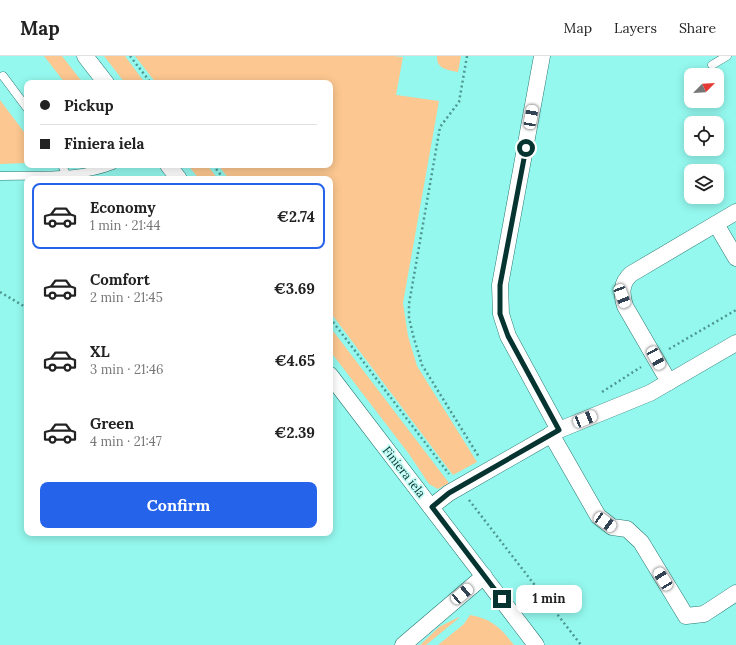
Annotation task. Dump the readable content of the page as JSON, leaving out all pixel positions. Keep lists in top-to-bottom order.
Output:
{
  "streets": {
    "street": ["Finiera iela"]
  },
  "north": "top right",
  "page": {
    "header": "Map",
    "nav": ["Map", "Layers", "Share"],
    "banner": ["Pickup", "Finiera iela"],
    "list": [
      {
        "name": "Economy",
        "note": "1 min · 21:44",
        "value": "€2.74"
      },
      {
        "name": "Comfort",
        "note": "2 min · 21:45",
        "value": "€3.69"
      },
      {
        "name": "XL",
        "note": "3 min · 21:46",
        "value": "€4.65"
      },
      {
        "name": "Green",
        "note": "4 min · 21:47",
        "value": "€2.39"
      }
    ],
    "buttons": "Confirm",
    "bubble": "1 min"
  }
}
